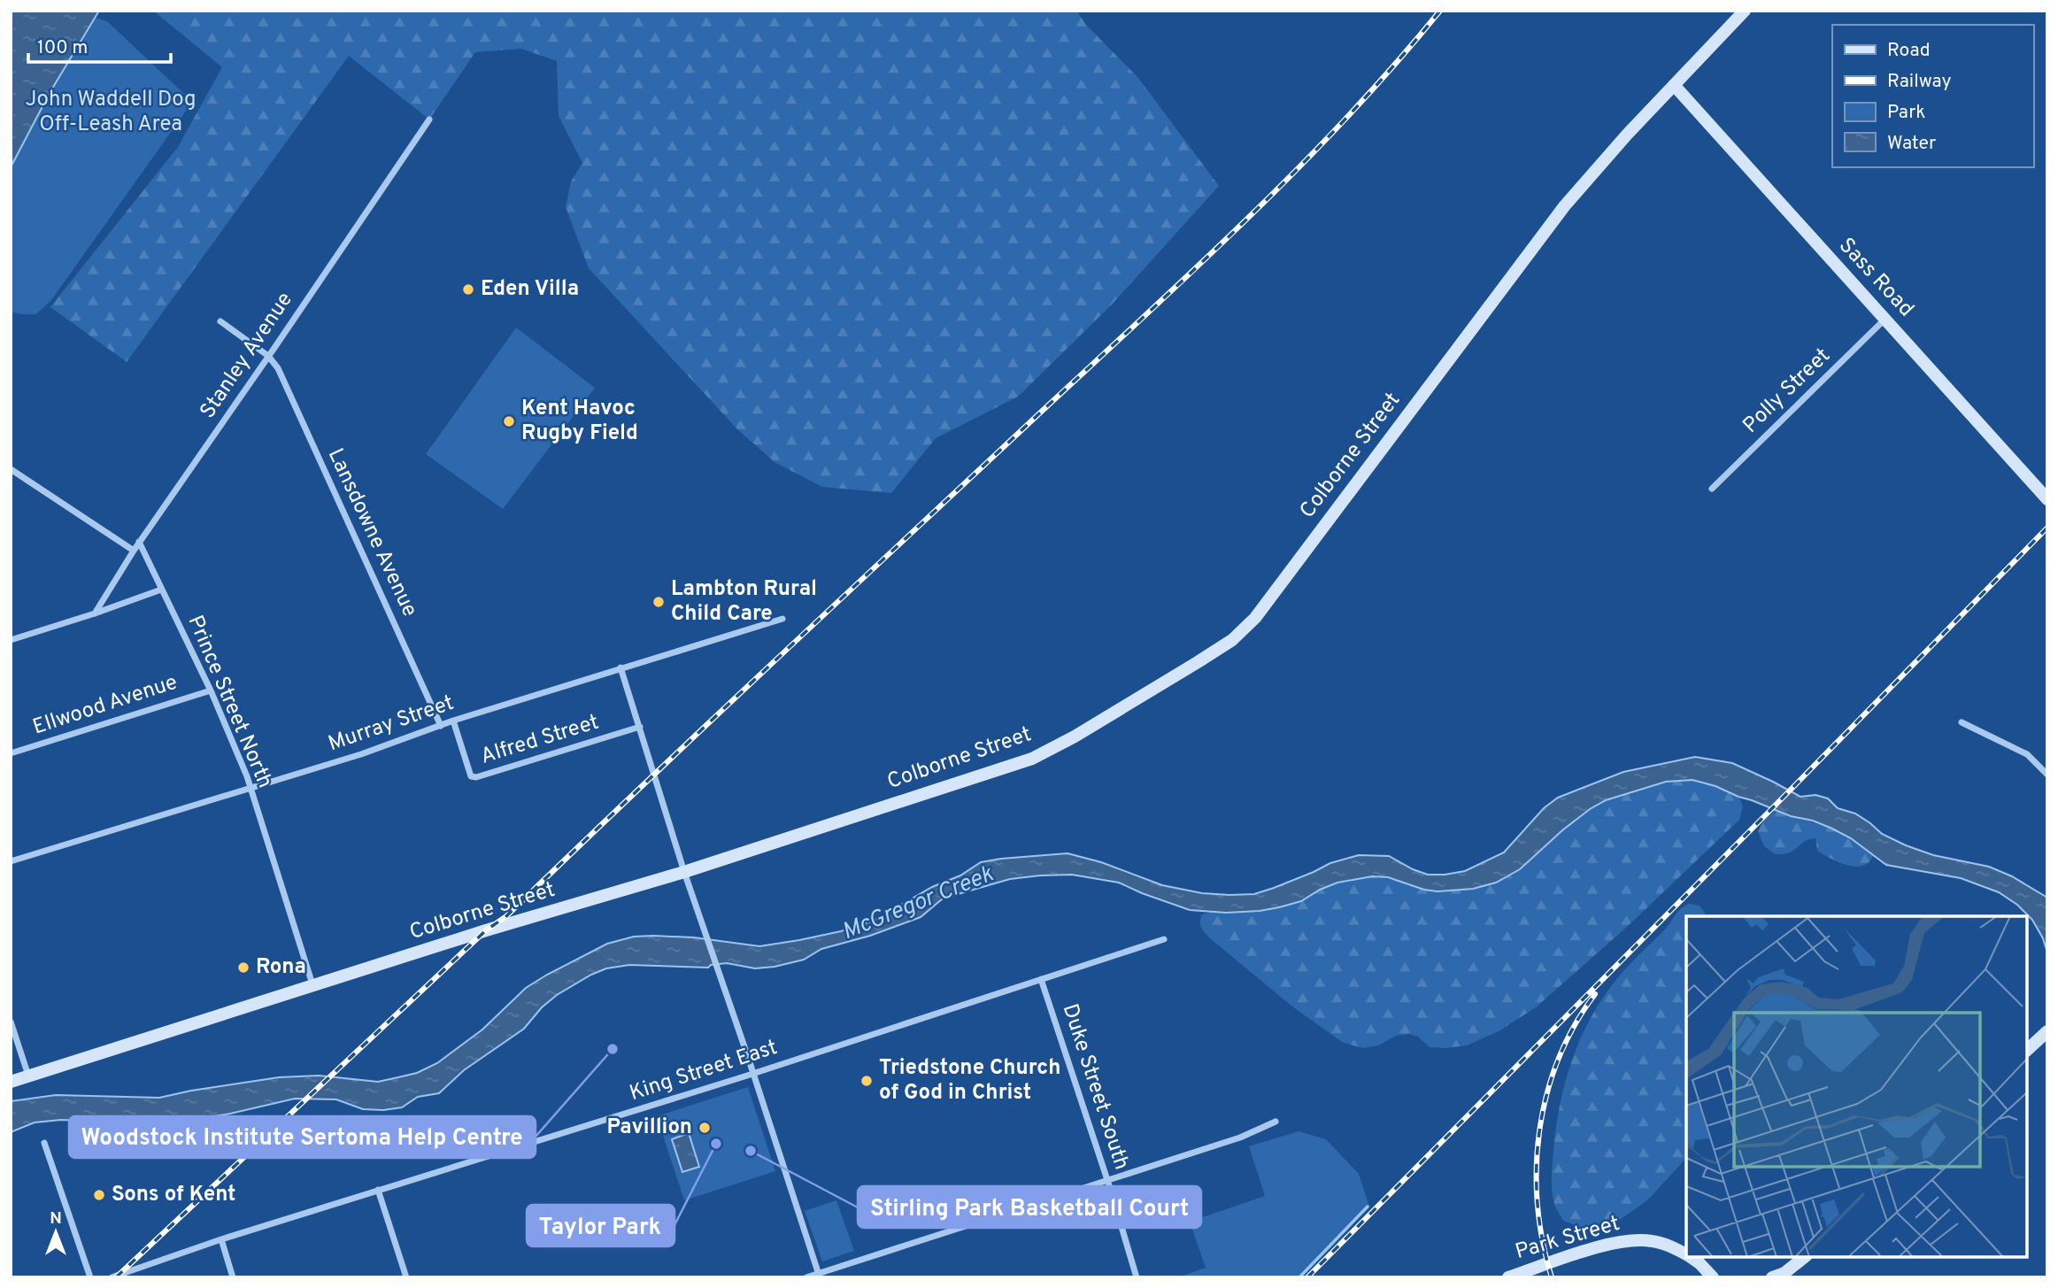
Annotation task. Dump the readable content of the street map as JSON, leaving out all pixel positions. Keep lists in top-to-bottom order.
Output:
{
  "streets": {
    "street": [
      "Sass Road",
      "Stanley Avenue",
      "Polly Street",
      "Colborne Street",
      "Lansdowne Avenue",
      "Prince Street North",
      "Ellwood Avenue",
      "Murray Street",
      "Alfred Street",
      "King Street East",
      "Duke Street South",
      "Park Street"
    ]
  },
  "crossings": [
    ["Sass Road", "Polly Street"],
    ["Sass Road", "Colborne Street"],
    ["Stanley Avenue", "Lansdowne Avenue"],
    ["Stanley Avenue", "Prince Street North"],
    ["Colborne Street", "Prince Street North"],
    ["Lansdowne Avenue", "Murray Street"],
    ["Prince Street North", "Ellwood Avenue"],
    ["Prince Street North", "Murray Street"],
    ["Murray Street", "Alfred Street"],
    ["King Street East", "Duke Street South"]
  ],
  "water": ["McGregor Creek"],
  "parks": ["John Waddell Dog Off-Leash Area"],
  "places": [
    "Eden Villa",
    "Kent Havoc Rugby Field",
    "Lambton Rural Child Care",
    "Rona",
    "Woodstock Institute Sertoma Help Centre",
    "Triedstone Church of God in Christ",
    "Pavillion",
    "Taylor Park",
    "Stirling Park Basketball Court",
    "Sons of Kent"
  ],
  "legend": [
    "Road",
    "Railway",
    "Park",
    "Water"
  ],
  "scale_bar": "100 m",
  "north": "top"
}
